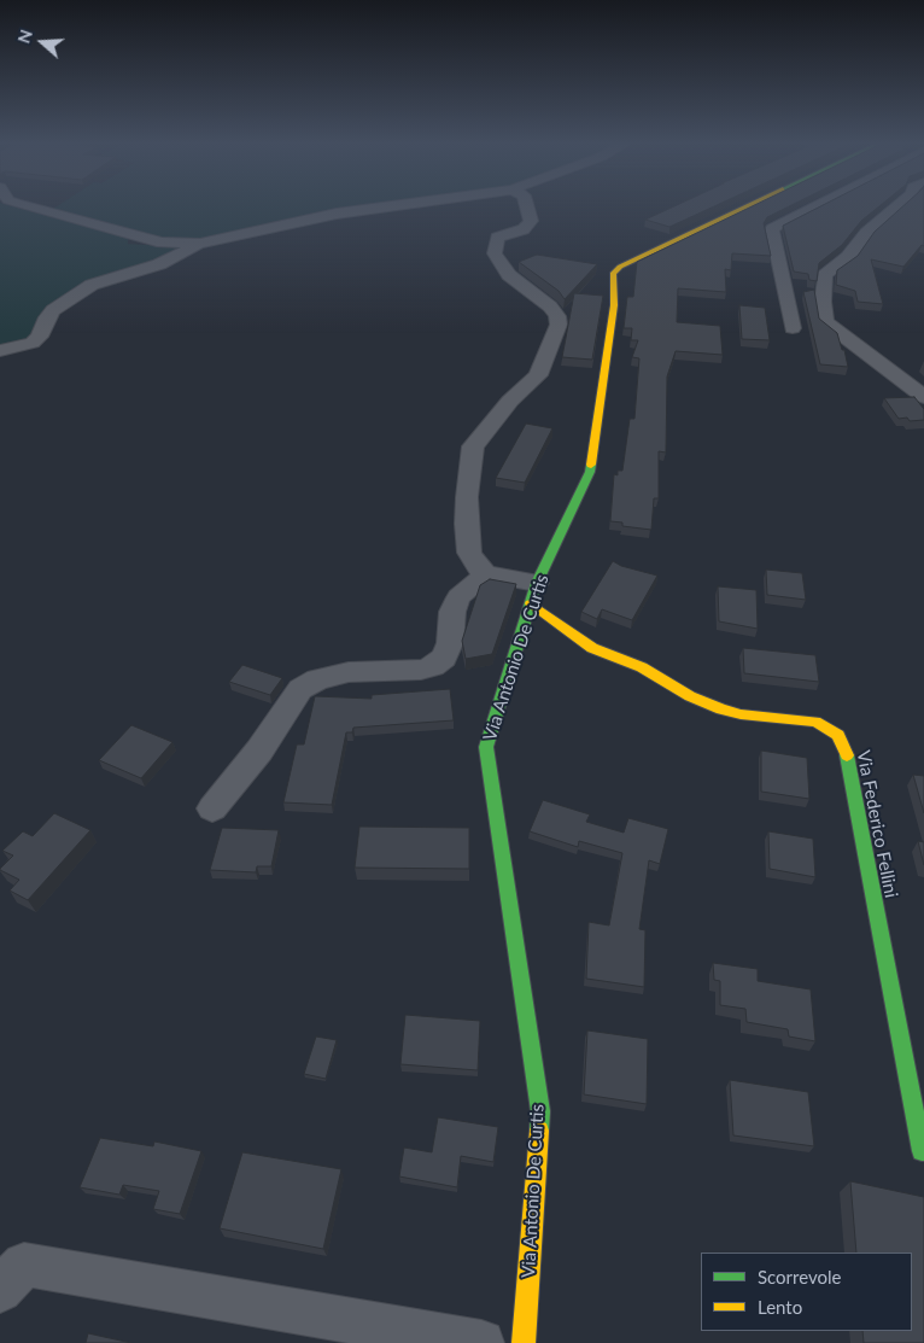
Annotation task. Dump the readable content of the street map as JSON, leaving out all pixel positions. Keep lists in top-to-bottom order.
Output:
{
  "streets": {
    "street": ["Via Antonio De Curtis", "Via Federico Fellini"]
  },
  "crossings": [
    ["Via Antonio De Curtis", "Via Federico Fellini"]
  ],
  "legend": ["Scorrevole", "Lento"],
  "north": "left"
}
